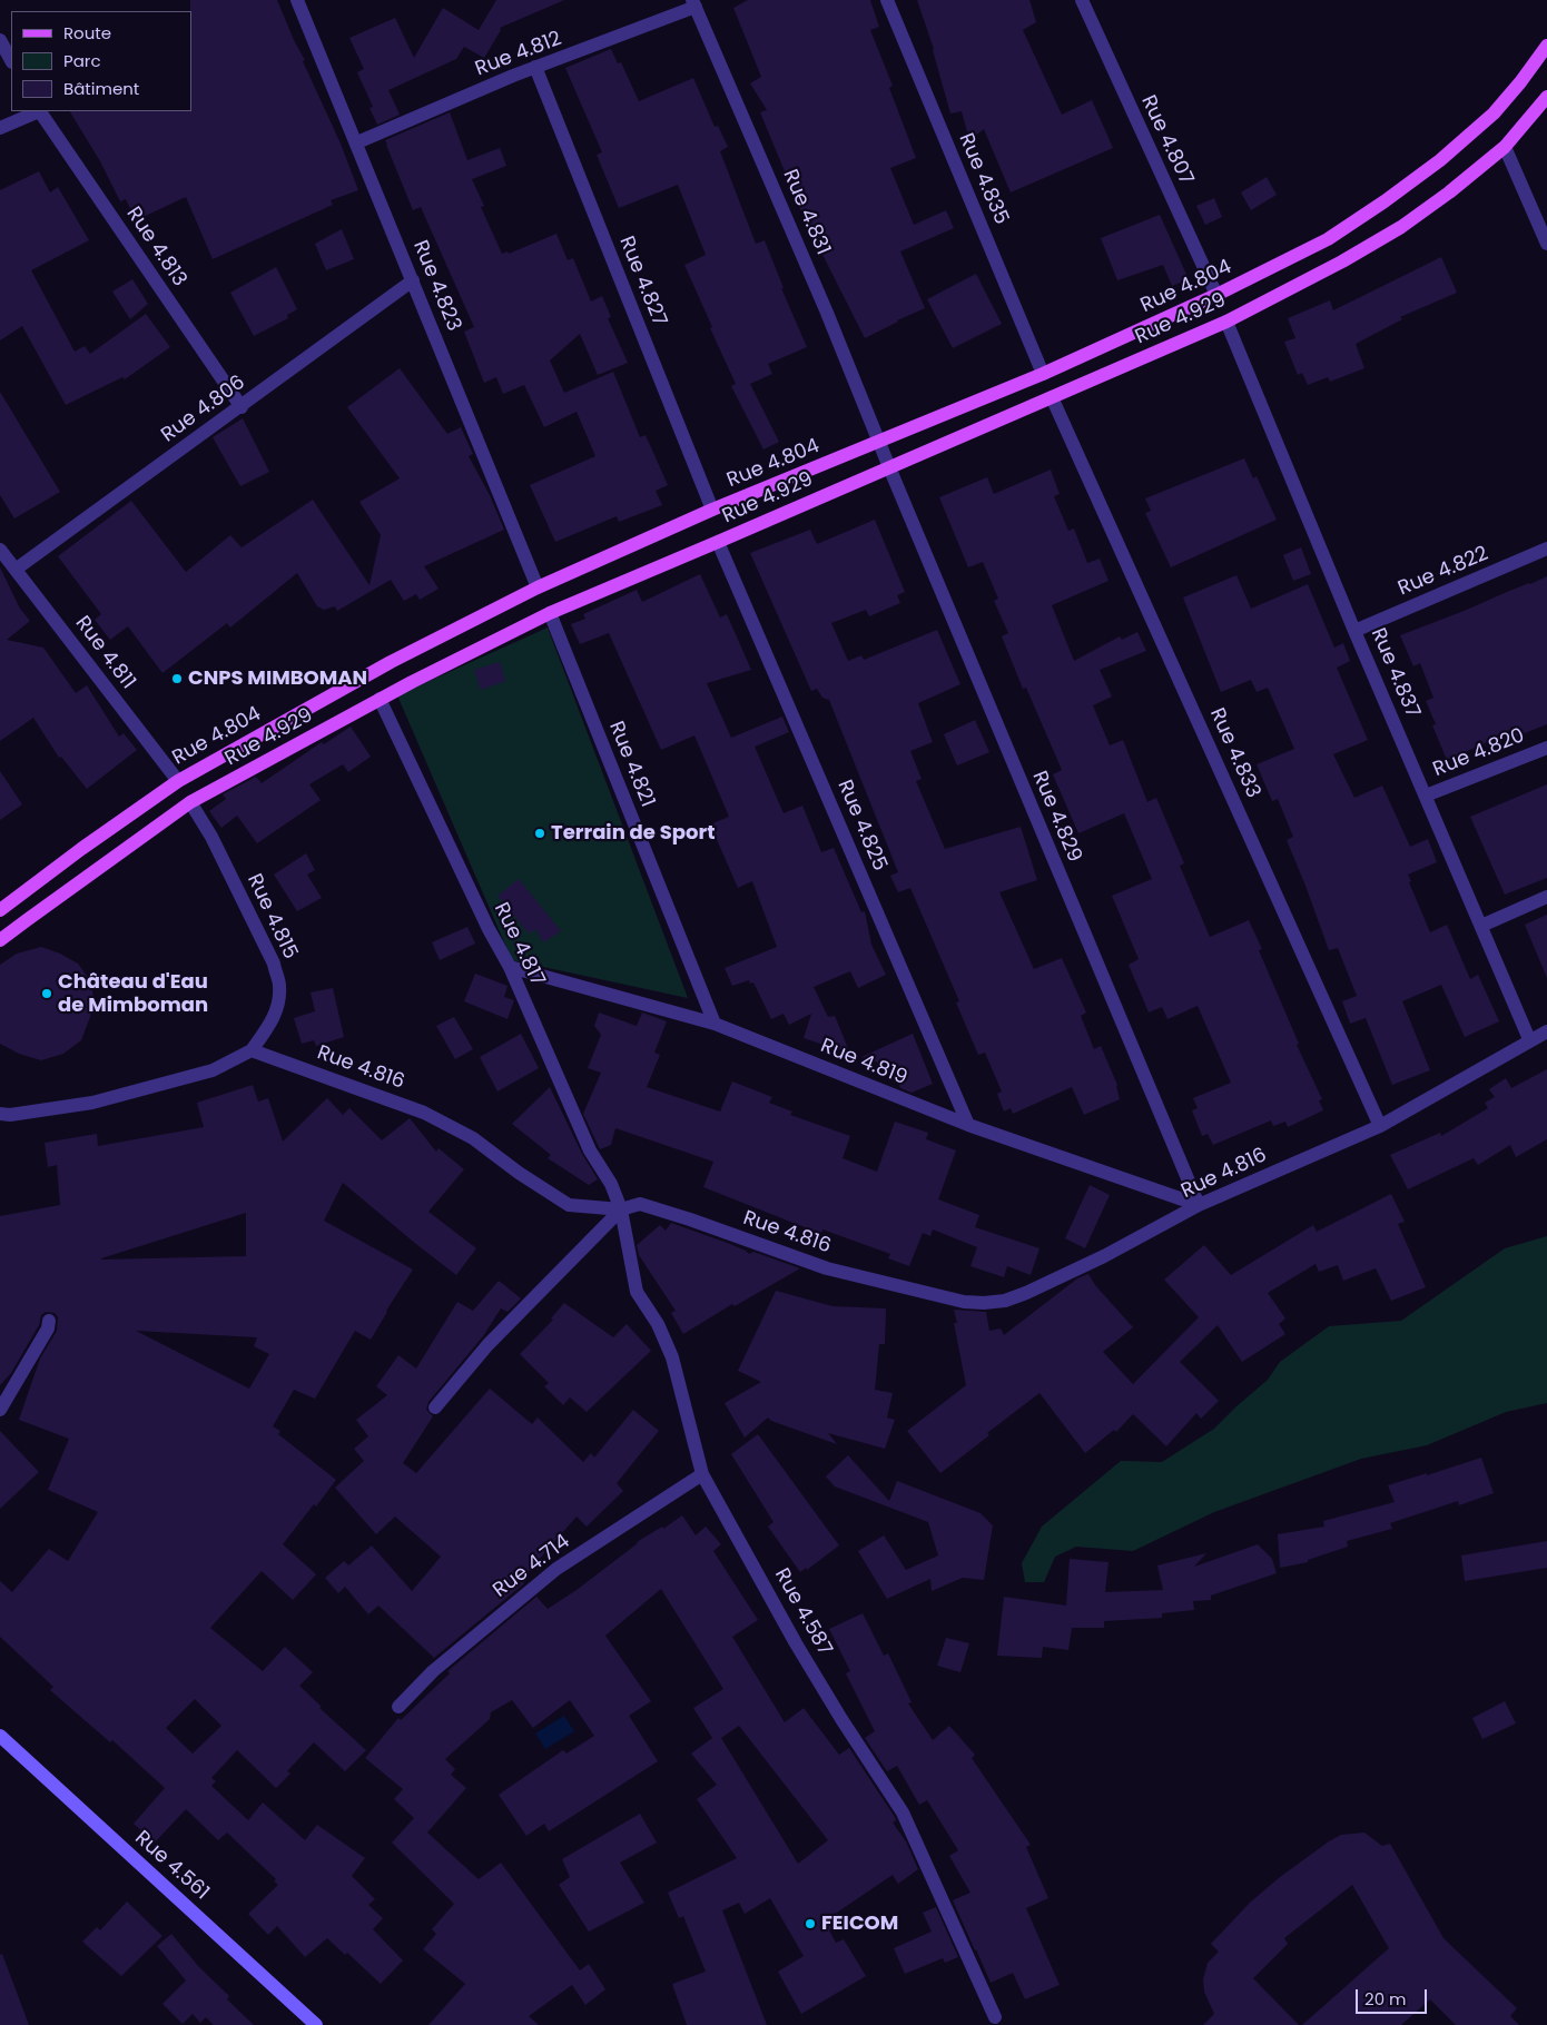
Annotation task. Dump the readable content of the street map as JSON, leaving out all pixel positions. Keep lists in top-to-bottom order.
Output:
{
  "streets": {
    "main road": ["Rue 4.804", "Rue 4.929", "Rue 4.561"],
    "street": [
      "Rue 4.812",
      "Rue 4.807",
      "Rue 4.835",
      "Rue 4.831",
      "Rue 4.813",
      "Rue 4.827",
      "Rue 4.823",
      "Rue 4.806",
      "Rue 4.822",
      "Rue 4.811",
      "Rue 4.837",
      "Rue 4.833",
      "Rue 4.820",
      "Rue 4.821",
      "Rue 4.829",
      "Rue 4.825",
      "Rue 4.815",
      "Rue 4.817",
      "Rue 4.819",
      "Rue 4.816",
      "Rue 4.714",
      "Rue 4.587"
    ]
  },
  "crossings": [
    ["Rue 4.812", "Rue 4.831"],
    ["Rue 4.812", "Rue 4.827"],
    ["Rue 4.812", "Rue 4.823"],
    ["Rue 4.807", "Rue 4.804"],
    ["Rue 4.835", "Rue 4.804"],
    ["Rue 4.831", "Rue 4.804"],
    ["Rue 4.831", "Rue 4.829"],
    ["Rue 4.813", "Rue 4.806"],
    ["Rue 4.827", "Rue 4.804"],
    ["Rue 4.823", "Rue 4.804"],
    ["Rue 4.823", "Rue 4.806"],
    ["Rue 4.804", "Rue 4.811"],
    ["Rue 4.804", "Rue 4.829"],
    ["Rue 4.929", "Rue 4.837"],
    ["Rue 4.929", "Rue 4.833"],
    ["Rue 4.929", "Rue 4.821"],
    ["Rue 4.929", "Rue 4.829"],
    ["Rue 4.929", "Rue 4.825"],
    ["Rue 4.929", "Rue 4.815"],
    ["Rue 4.929", "Rue 4.817"],
    ["Rue 4.806", "Rue 4.811"],
    ["Rue 4.822", "Rue 4.837"],
    ["Rue 4.837", "Rue 4.820"],
    ["Rue 4.837", "Rue 4.816"],
    ["Rue 4.833", "Rue 4.816"],
    ["Rue 4.821", "Rue 4.819"],
    ["Rue 4.829", "Rue 4.819"],
    ["Rue 4.829", "Rue 4.816"],
    ["Rue 4.825", "Rue 4.819"],
    ["Rue 4.815", "Rue 4.816"],
    ["Rue 4.817", "Rue 4.819"],
    ["Rue 4.817", "Rue 4.816"],
    ["Rue 4.817", "Rue 4.587"],
    ["Rue 4.819", "Rue 4.816"],
    ["Rue 4.816", "Rue 4.587"],
    ["Rue 4.714", "Rue 4.587"]
  ],
  "places": [
    "CNPS MIMBOMAN",
    "Terrain de Sport",
    "Château d'Eau de Mimboman",
    "FEICOM"
  ],
  "legend": ["Route", "Parc", "Bâtiment"],
  "scale_bar": "20 m"
}
